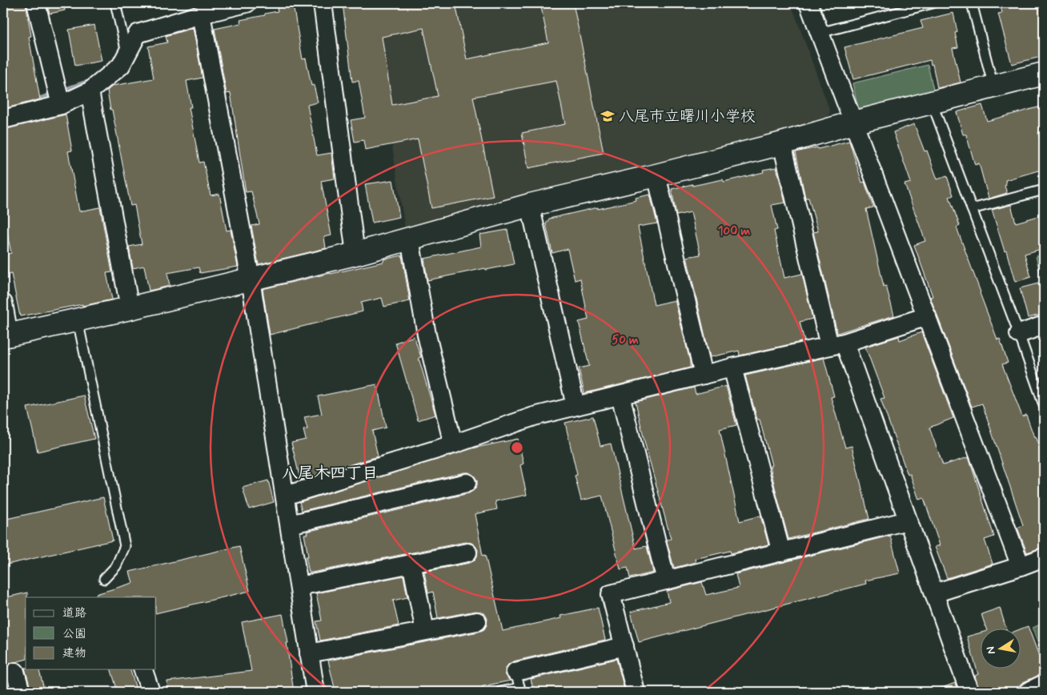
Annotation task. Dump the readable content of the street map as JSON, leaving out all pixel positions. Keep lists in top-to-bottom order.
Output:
{
  "districts": ["八尾木四丁目"],
  "places": {
    "school or university": ["八尾市立曙川小学校"]
  },
  "legend": ["道路", "公園", "建物"],
  "north": "left",
  "rings": ["100 m", "50 m"]
}
